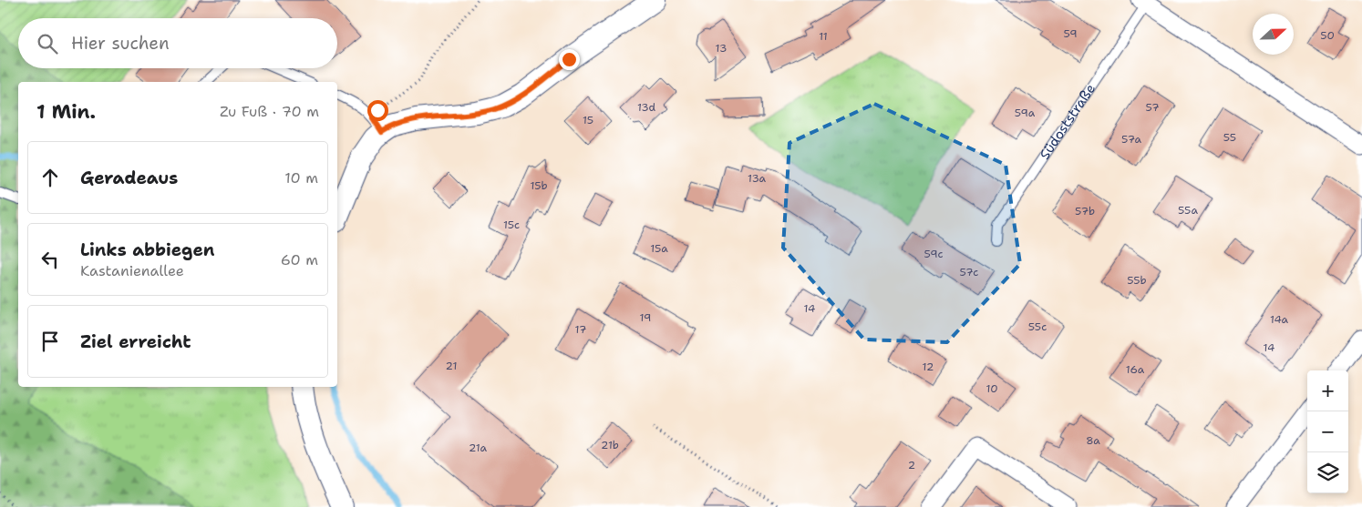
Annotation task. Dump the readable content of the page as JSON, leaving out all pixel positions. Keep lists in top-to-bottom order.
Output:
{
  "streets": {
    "street": ["Südoststraße"]
  },
  "house_numbers": [
    "59",
    "50",
    "11",
    "13",
    "13d",
    "57",
    "59a",
    "15",
    "55",
    "57a",
    "13a",
    "15b",
    "55a",
    "57b",
    "15c",
    "15a",
    "59c",
    "57c",
    "55b",
    "14",
    "19",
    "14a",
    "55c",
    "17",
    "14",
    "21",
    "12",
    "16a",
    "10",
    "8a",
    "21b",
    "21a",
    "2"
  ],
  "north": "right",
  "page": {
    "search": "Hier suchen",
    "heading": ["1 Min.", "Zu Fuß · 70 m"],
    "list": [
      ["Geradeaus", "10 m"],
      ["Links abbiegen", "Kastanienallee", "60 m"],
      "Ziel erreicht"
    ],
    "map_buttons": ["+", "−"]
  }
}
